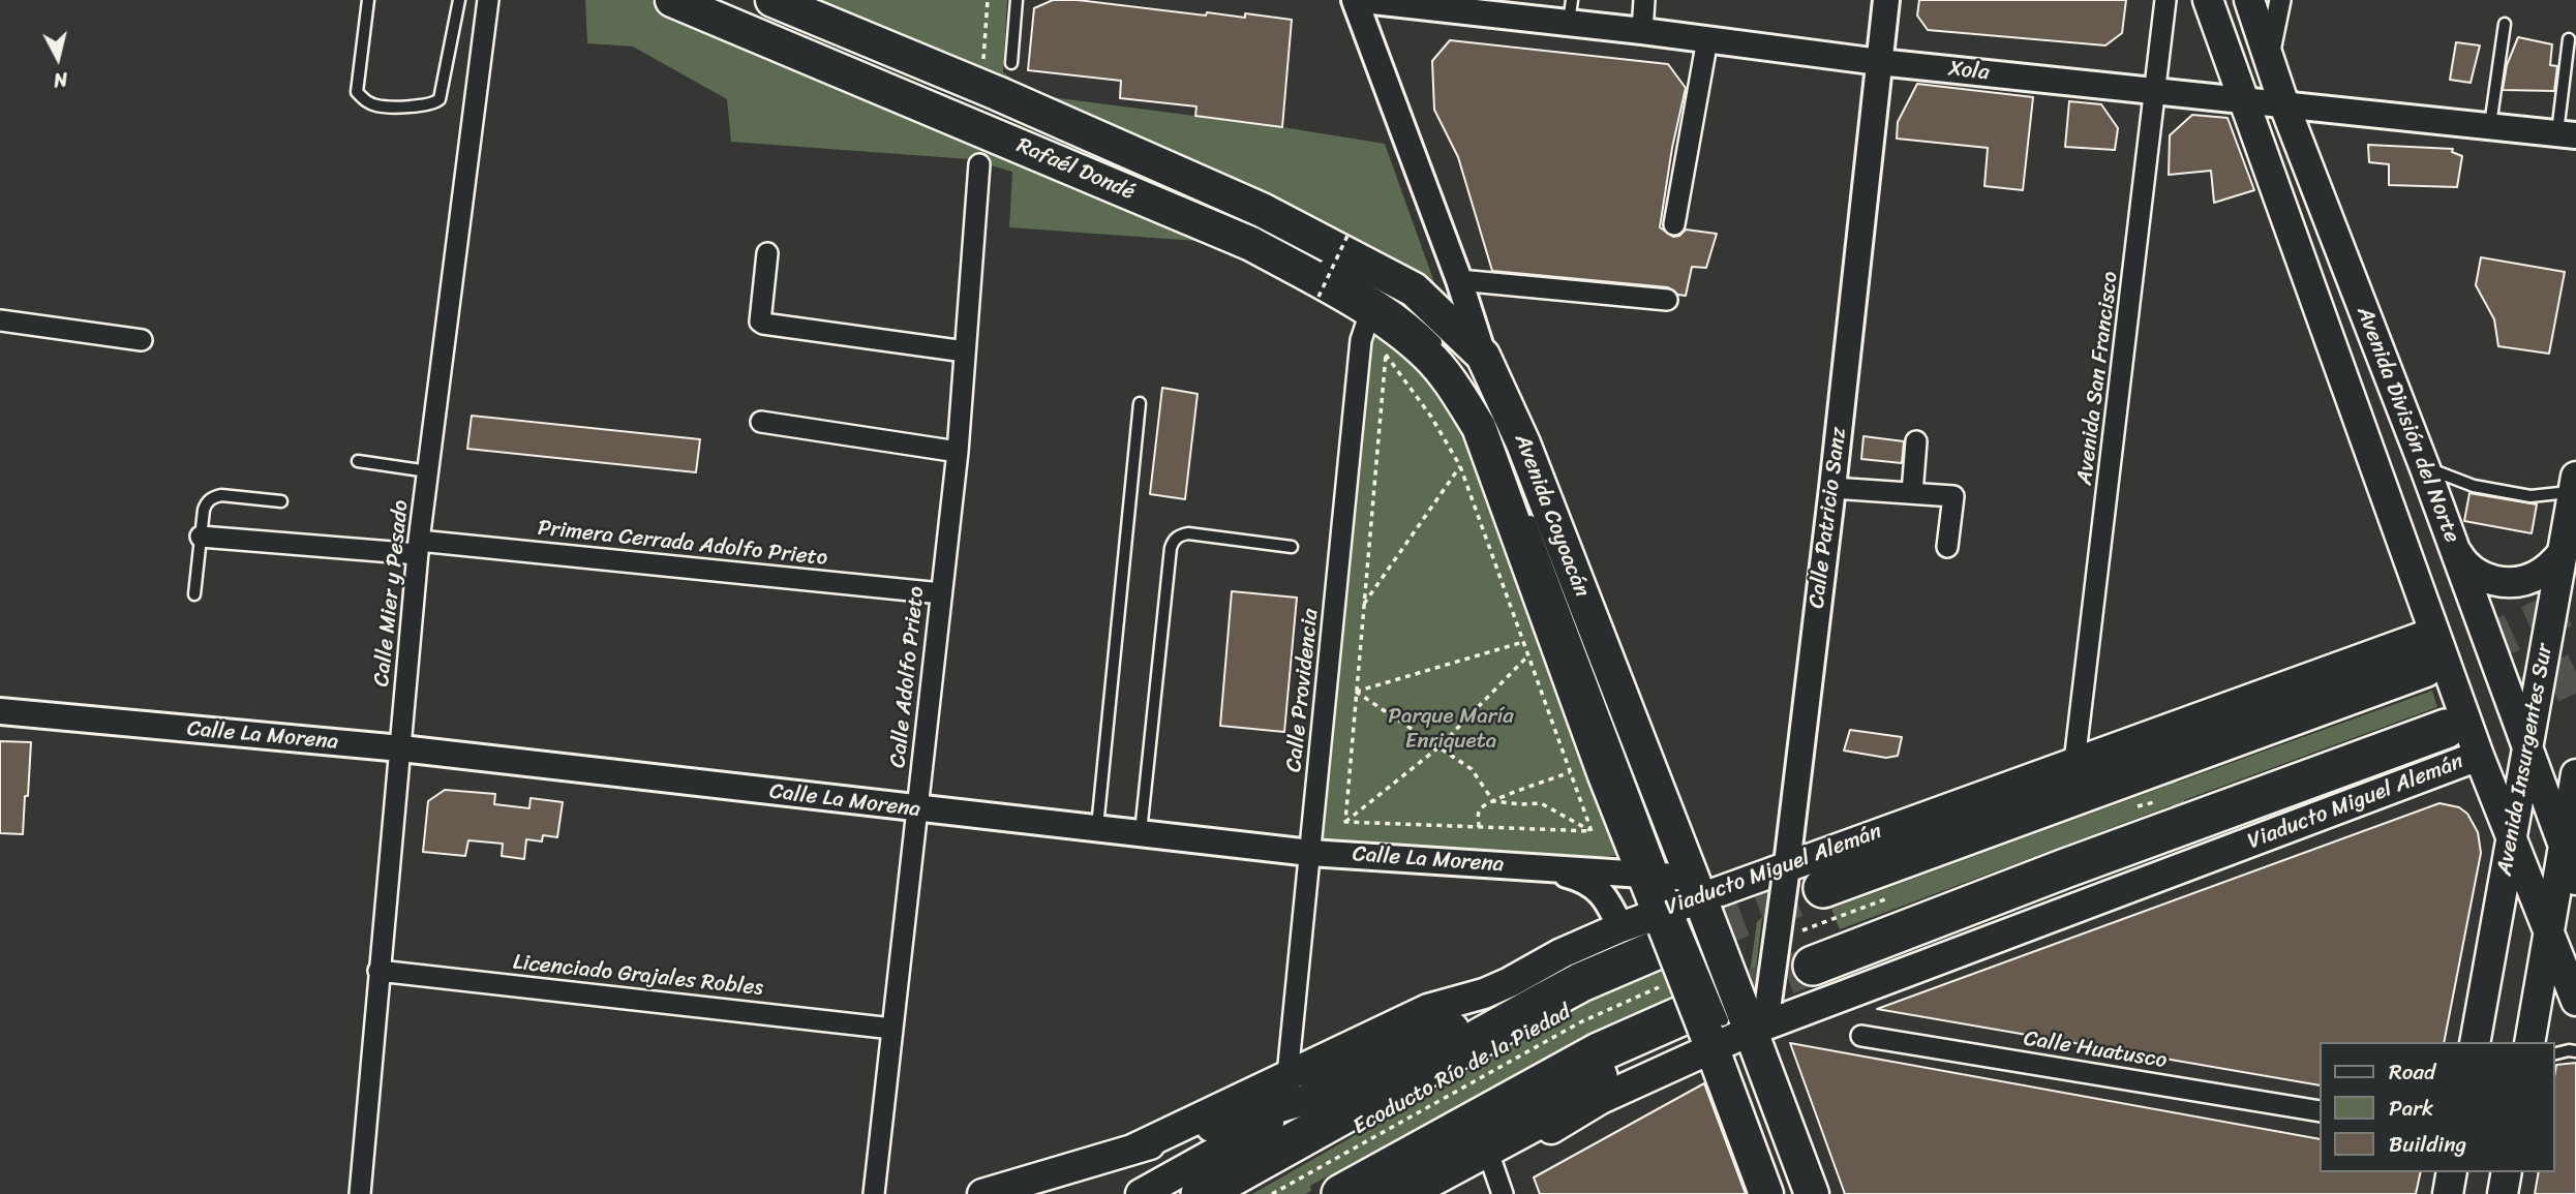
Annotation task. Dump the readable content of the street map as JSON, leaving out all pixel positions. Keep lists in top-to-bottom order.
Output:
{
  "streets": {
    "highway": ["Viaducto Miguel Alemán"],
    "main road": [
      "Rafaél Dondé",
      "Avenida División del Norte",
      "Avenida Coyoacán",
      "Avenida Insurgentes Sur"
    ],
    "street": [
      "Xola",
      "Avenida San Francisco",
      "Calle Patricio Sanz",
      "Primera Cerrada Adolfo Prieto",
      "Calle Mier y Pesado",
      "Calle Adolfo Prieto",
      "Calle Providencia",
      "Calle La Morena",
      "Licenciado Grajales Robles",
      "Calle Huatusco"
    ],
    "path": ["Ecoducto Río de la Piedad"]
  },
  "crossings": [
    ["Xola", "Avenida San Francisco"],
    ["Xola", "Avenida División del Norte"],
    ["Xola", "Calle Patricio Sanz"],
    ["Rafaél Dondé", "Avenida Coyoacán"],
    ["Rafaél Dondé", "Calle Providencia"],
    ["Avenida San Francisco", "Viaducto Miguel Alemán"],
    ["Avenida División del Norte", "Avenida Insurgentes Sur"],
    ["Avenida División del Norte", "Viaducto Miguel Alemán"],
    ["Avenida Coyoacán", "Calle Patricio Sanz"],
    ["Avenida Coyoacán", "Calle La Morena"],
    ["Avenida Coyoacán", "Viaducto Miguel Alemán"],
    ["Avenida Coyoacán", "Ecoducto Río de la Piedad"],
    ["Calle Patricio Sanz", "Calle La Morena"],
    ["Calle Patricio Sanz", "Viaducto Miguel Alemán"],
    ["Calle Patricio Sanz", "Ecoducto Río de la Piedad"],
    ["Primera Cerrada Adolfo Prieto", "Calle Mier y Pesado"],
    ["Primera Cerrada Adolfo Prieto", "Calle Adolfo Prieto"],
    ["Calle Mier y Pesado", "Calle La Morena"],
    ["Calle Mier y Pesado", "Licenciado Grajales Robles"],
    ["Calle Adolfo Prieto", "Calle La Morena"],
    ["Calle Adolfo Prieto", "Licenciado Grajales Robles"],
    ["Calle Providencia", "Calle La Morena"],
    ["Calle Providencia", "Viaducto Miguel Alemán"],
    ["Calle La Morena", "Viaducto Miguel Alemán"],
    ["Calle La Morena", "Ecoducto Río de la Piedad"],
    ["Viaducto Miguel Alemán", "Ecoducto Río de la Piedad"]
  ],
  "parks": ["Parque María Enriqueta"],
  "legend": ["Road", "Park", "Building"],
  "north": "bottom"
}
